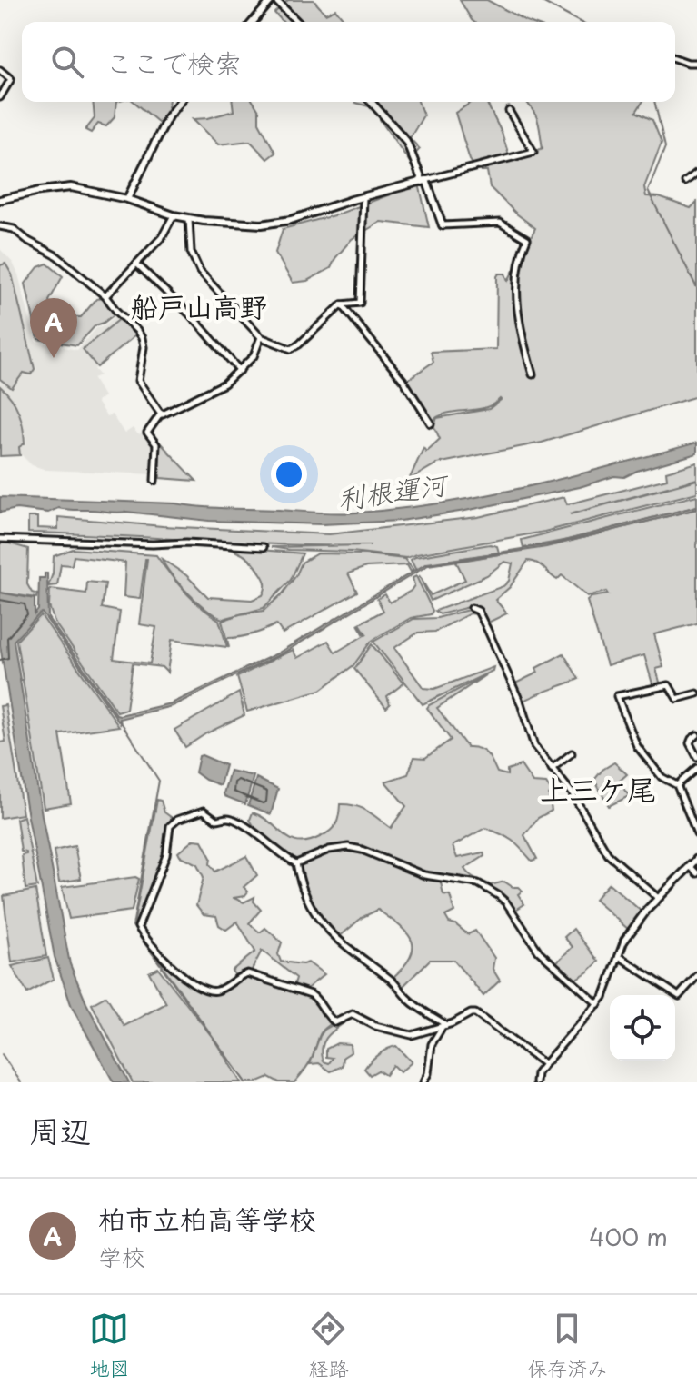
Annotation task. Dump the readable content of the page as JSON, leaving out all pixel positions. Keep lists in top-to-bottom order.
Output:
{
  "districts": ["船戸山高野", "上三ケ尾"],
  "water": ["利根運河"],
  "page": {
    "search": "ここで検索",
    "pins": "A",
    "heading": "周辺",
    "list": [
      {
        "mark": "A",
        "name": "柏市立柏高等学校",
        "note": "学校",
        "value": "400 m"
      }
    ],
    "nav": ["地図", "経路", "保存済み"]
  }
}
